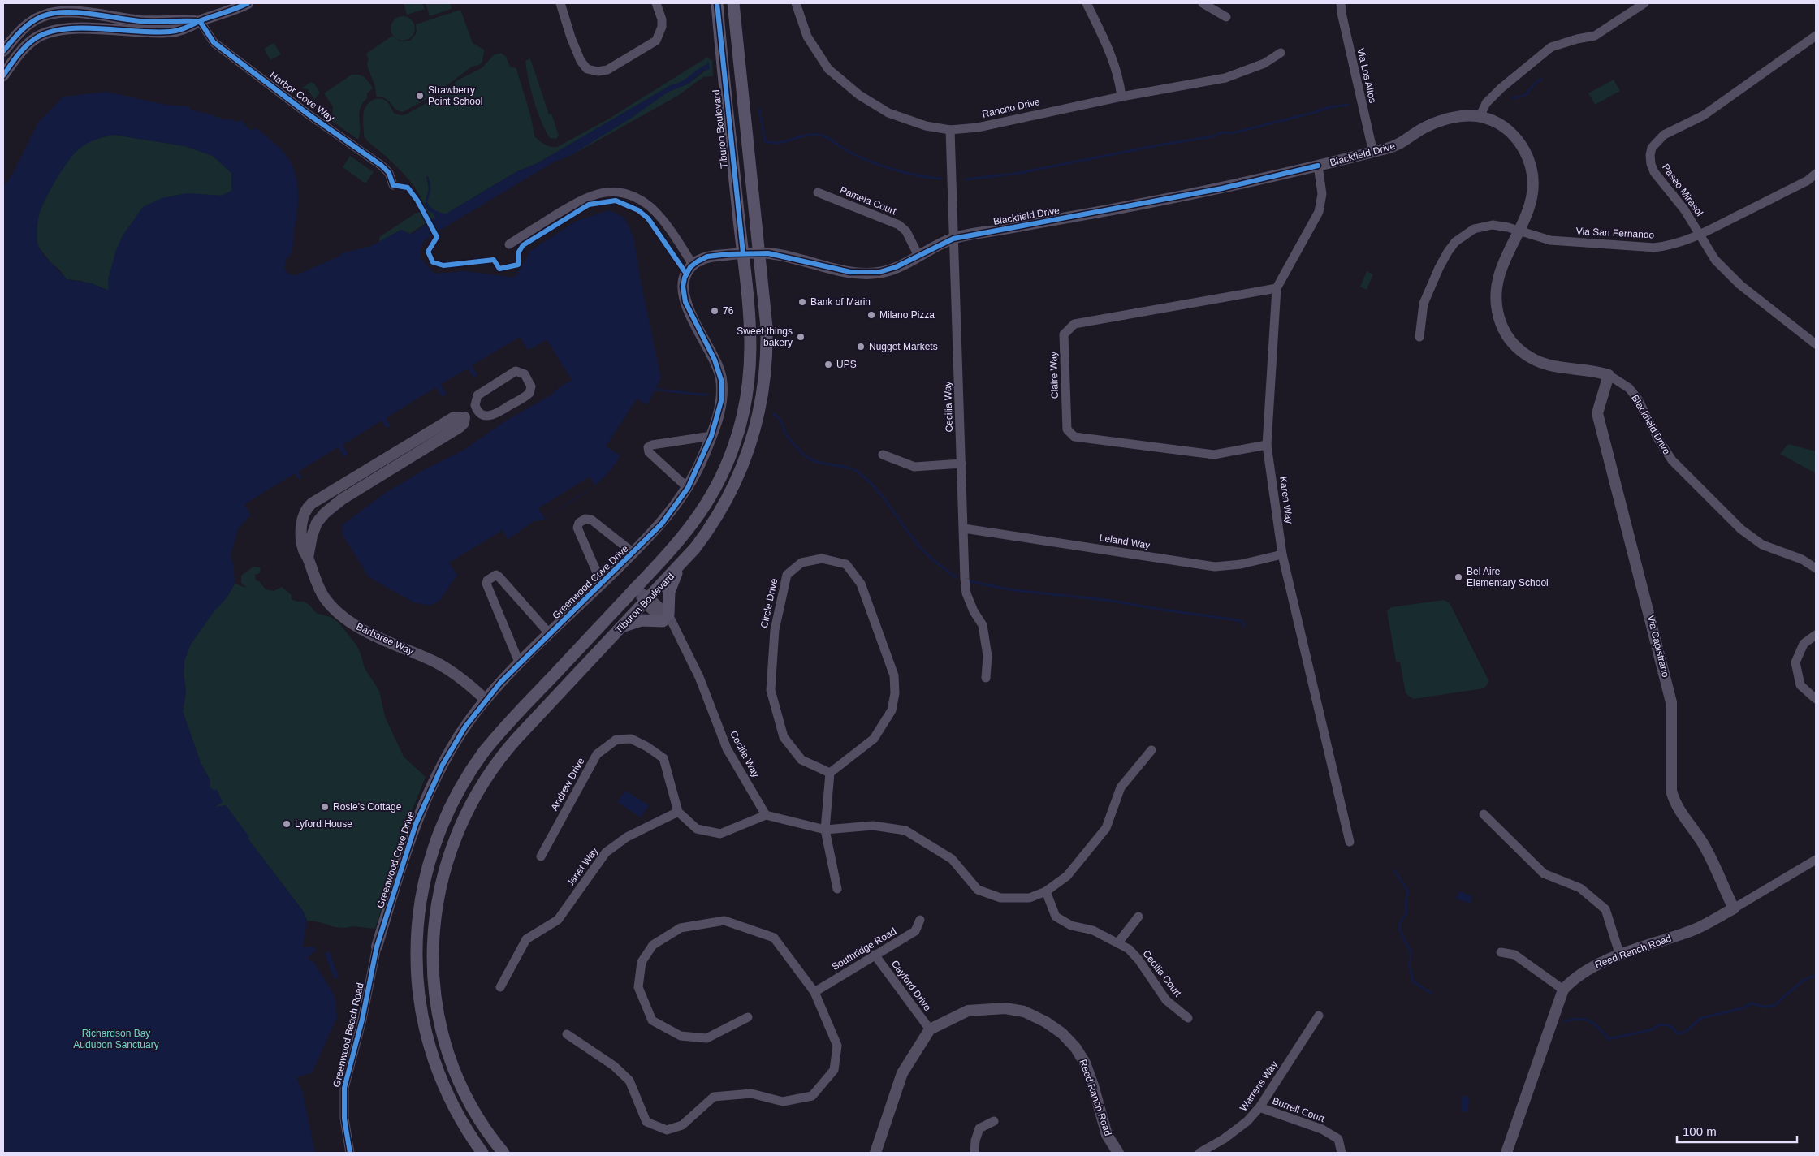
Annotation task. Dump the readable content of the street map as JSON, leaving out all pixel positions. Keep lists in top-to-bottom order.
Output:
{
  "streets": {
    "main road": ["Tiburon Boulevard"],
    "street": [
      "Via Los Altos",
      "Harbor Cove Way",
      "Rancho Drive",
      "Blackfield Drive",
      "Paseo Mirasol",
      "Pamela Court",
      "Via San Fernando",
      "Claire Way",
      "Cecilia Way",
      "Karen Way",
      "Leland Way",
      "Greenwood Cove Drive",
      "Circle Drive",
      "Barbaree Way",
      "Via Capistrano",
      "Andrew Drive",
      "Janet Way",
      "Southridge Road",
      "Reed Ranch Road",
      "Cecilia Court",
      "Cayford Drive",
      "Greenwood Beach Road",
      "Warrens Way",
      "Burrell Court"
    ]
  },
  "crossings": [
    ["Via Los Altos", "Blackfield Drive"],
    ["Rancho Drive", "Cecilia Way"],
    ["Tiburon Boulevard", "Blackfield Drive"],
    ["Tiburon Boulevard", "Cecilia Way"],
    ["Blackfield Drive", "Pamela Court"],
    ["Blackfield Drive", "Via San Fernando"],
    ["Blackfield Drive", "Cecilia Way"],
    ["Blackfield Drive", "Karen Way"],
    ["Blackfield Drive", "Via Capistrano"],
    ["Paseo Mirasol", "Via San Fernando"],
    ["Claire Way", "Karen Way"],
    ["Cecilia Way", "Leland Way"],
    ["Karen Way", "Leland Way"],
    ["Greenwood Cove Drive", "Barbaree Way"],
    ["Greenwood Cove Drive", "Greenwood Beach Road"],
    ["Via Capistrano", "Reed Ranch Road"],
    ["Andrew Drive", "Janet Way"],
    ["Southridge Road", "Cayford Drive"],
    ["Reed Ranch Road", "Cayford Drive"],
    ["Warrens Way", "Burrell Court"]
  ],
  "parks": ["Richardson Bay Audubon Sanctuary"],
  "places": [
    "Strawberry Point School",
    "Bank of Marin",
    "76",
    "Milano Pizza",
    "Sweet things bakery",
    "Nugget Markets",
    "UPS",
    "Bel Aire Elementary School",
    "Rosie's Cottage",
    "Lyford House"
  ],
  "scale_bar": "100 m"
}
